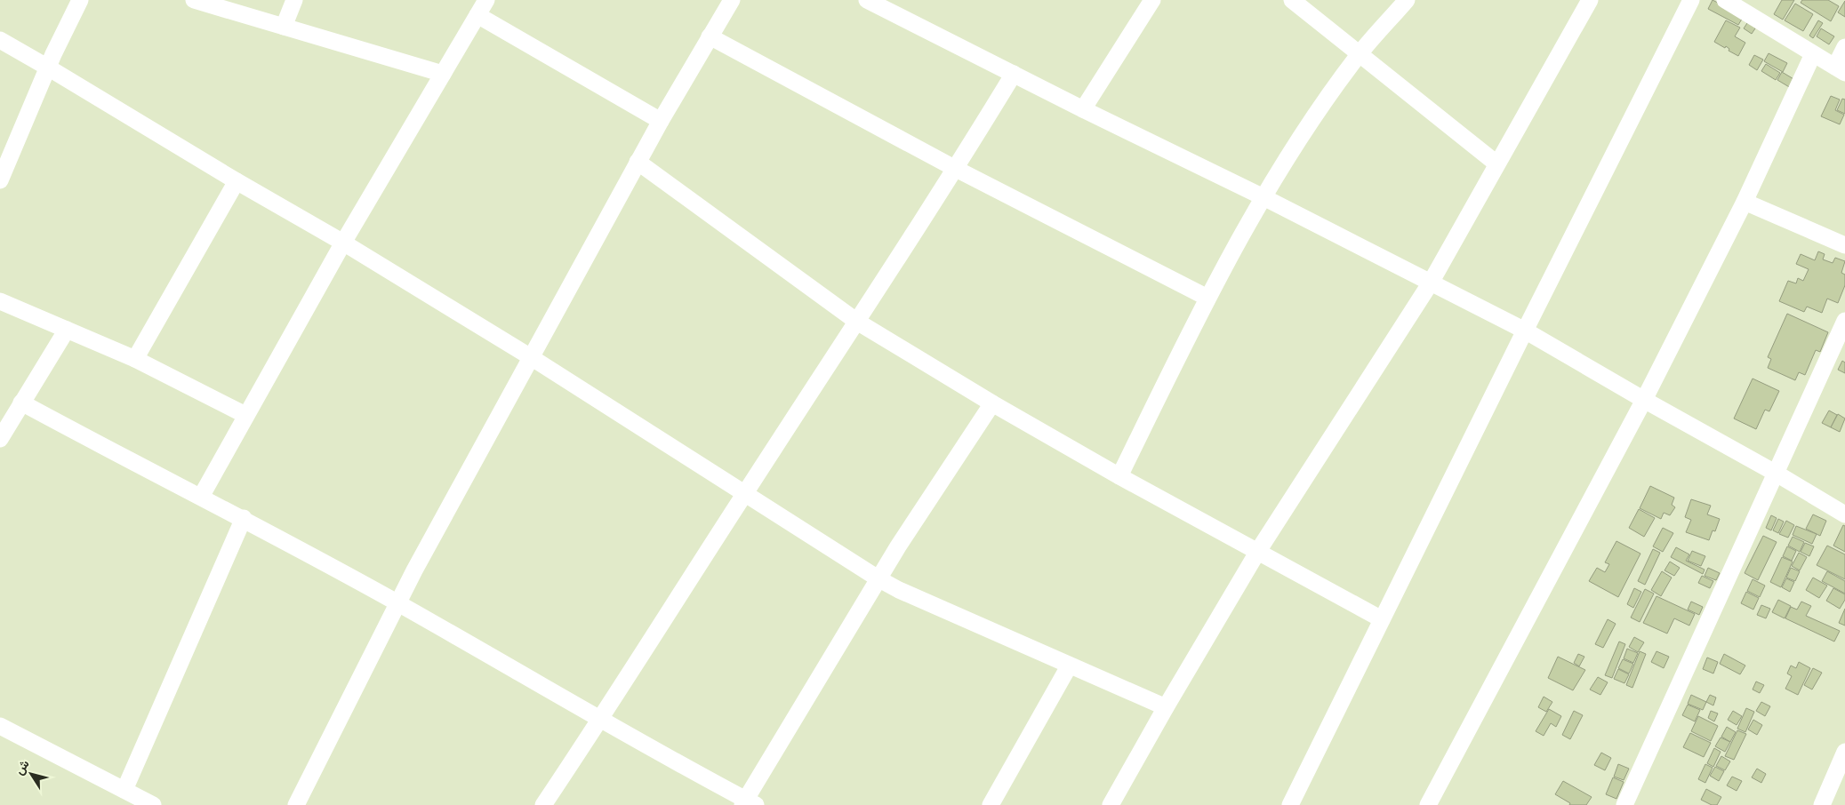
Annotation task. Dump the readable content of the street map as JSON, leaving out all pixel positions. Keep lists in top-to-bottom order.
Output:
{
  "north": "top left"
}
